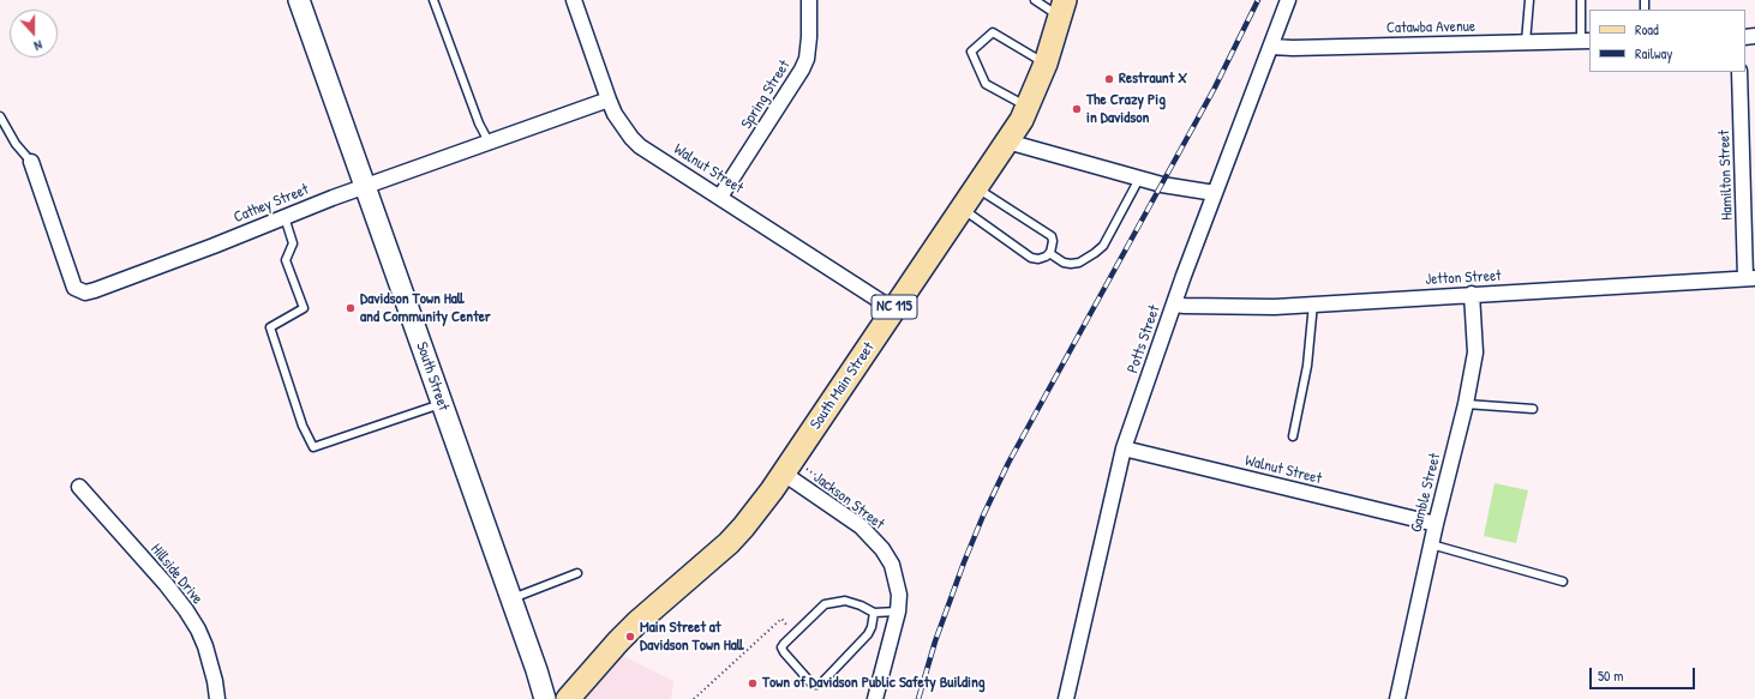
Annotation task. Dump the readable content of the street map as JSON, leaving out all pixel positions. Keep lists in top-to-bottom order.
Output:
{
  "streets": {
    "main road": ["NC 115", "South Main Street"],
    "street": [
      "Catawba Avenue",
      "Spring Street",
      "Walnut Street",
      "Hamilton Street",
      "Cathey Street",
      "Jetton Street",
      "Potts Street",
      "South Street",
      "Gamble Street",
      "Jackson Street",
      "Hillside Drive"
    ]
  },
  "crossings": [
    ["Catawba Avenue", "Potts Street"],
    ["Spring Street", "Walnut Street"],
    ["Walnut Street", "Cathey Street"],
    ["Walnut Street", "Potts Street"],
    ["Walnut Street", "South Main Street"],
    ["Walnut Street", "Gamble Street"],
    ["Hamilton Street", "Jetton Street"],
    ["Cathey Street", "South Street"],
    ["Jetton Street", "Potts Street"],
    ["Jetton Street", "Gamble Street"],
    ["South Main Street", "Jackson Street"]
  ],
  "places": [
    "Restraunt X",
    "The Crazy Pig in Davidson",
    "Davidson Town Hall and Community Center",
    "Main Street at Davidson Town Hall",
    "Town of Davidson Public Safety Building"
  ],
  "legend": ["Road", "Railway"],
  "scale_bar": "50 m",
  "north": "bottom"
}
